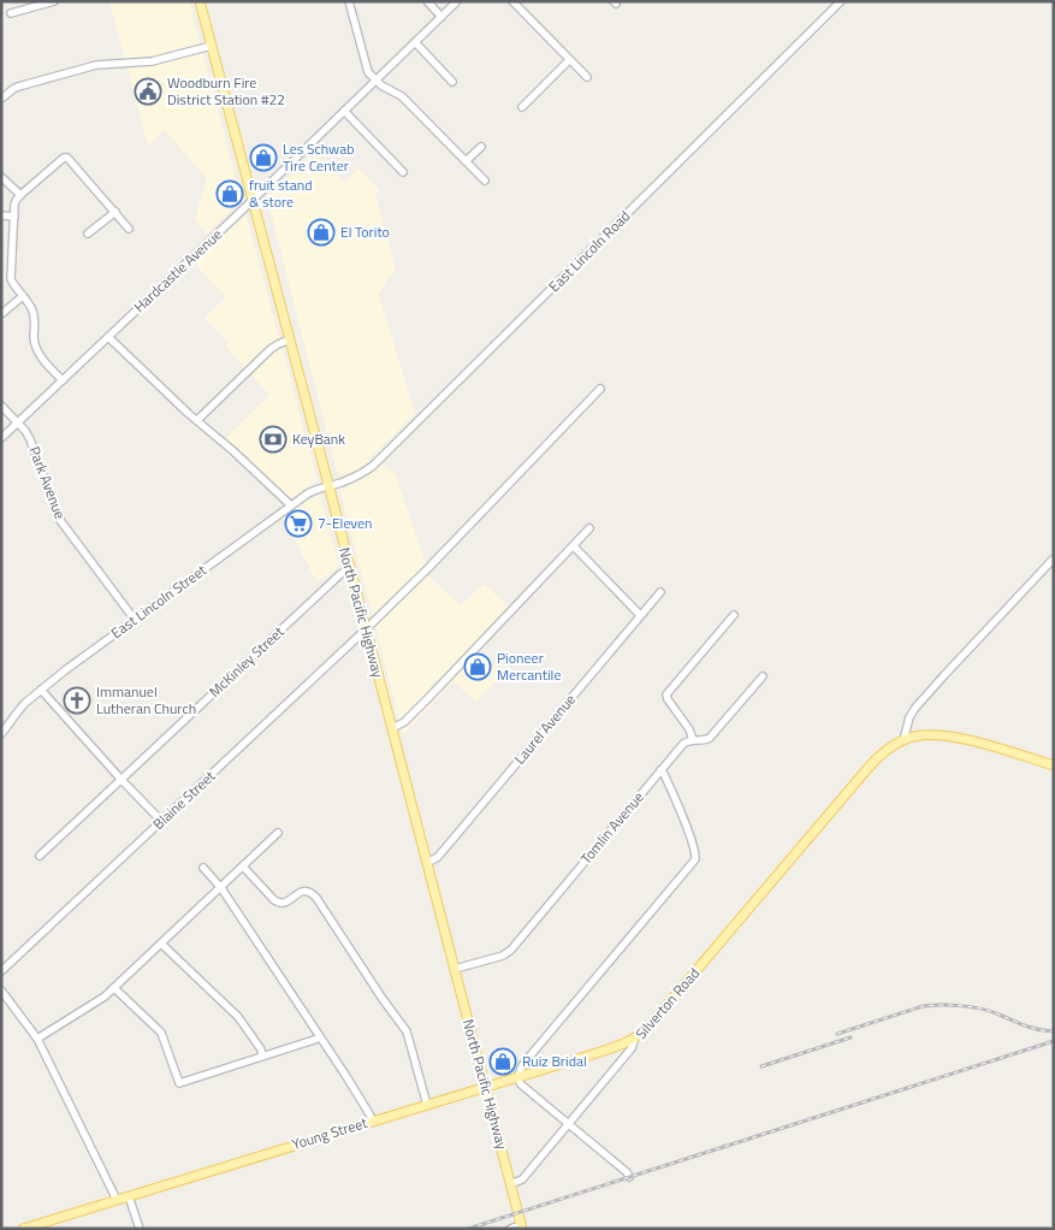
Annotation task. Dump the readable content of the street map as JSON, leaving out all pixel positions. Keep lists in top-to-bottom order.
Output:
{
  "streets": {
    "main road": ["North Pacific Highway", "Silverton Road", "Young Street"],
    "street": [
      "East Lincoln Road",
      "Hardcastle Avenue",
      "Park Avenue",
      "East Lincoln Street",
      "McKinley Street",
      "Laurel Avenue",
      "Blaine Street",
      "Tomlin Avenue"
    ]
  },
  "crossings": [
    ["East Lincoln Road", "East Lincoln Street"],
    ["East Lincoln Road", "North Pacific Highway"],
    ["Hardcastle Avenue", "Park Avenue"],
    ["Hardcastle Avenue", "North Pacific Highway"],
    ["Park Avenue", "East Lincoln Street"],
    ["East Lincoln Street", "North Pacific Highway"],
    ["North Pacific Highway", "McKinley Street"],
    ["North Pacific Highway", "Laurel Avenue"],
    ["North Pacific Highway", "Blaine Street"],
    ["North Pacific Highway", "Tomlin Avenue"],
    ["North Pacific Highway", "Silverton Road"],
    ["North Pacific Highway", "Young Street"],
    ["Silverton Road", "Young Street"]
  ],
  "places": {
    "public building": ["Woodburn Fire District Station #22"],
    "shop": [
      "Les Schwab Tire Center",
      "fruit stand & store",
      "El Torito",
      "Pioneer Mercantile",
      "Ruiz Bridal"
    ],
    "bank": ["KeyBank"],
    "supermarket": ["7-Eleven"],
    "church": ["Immanuel Lutheran Church"]
  }
}
